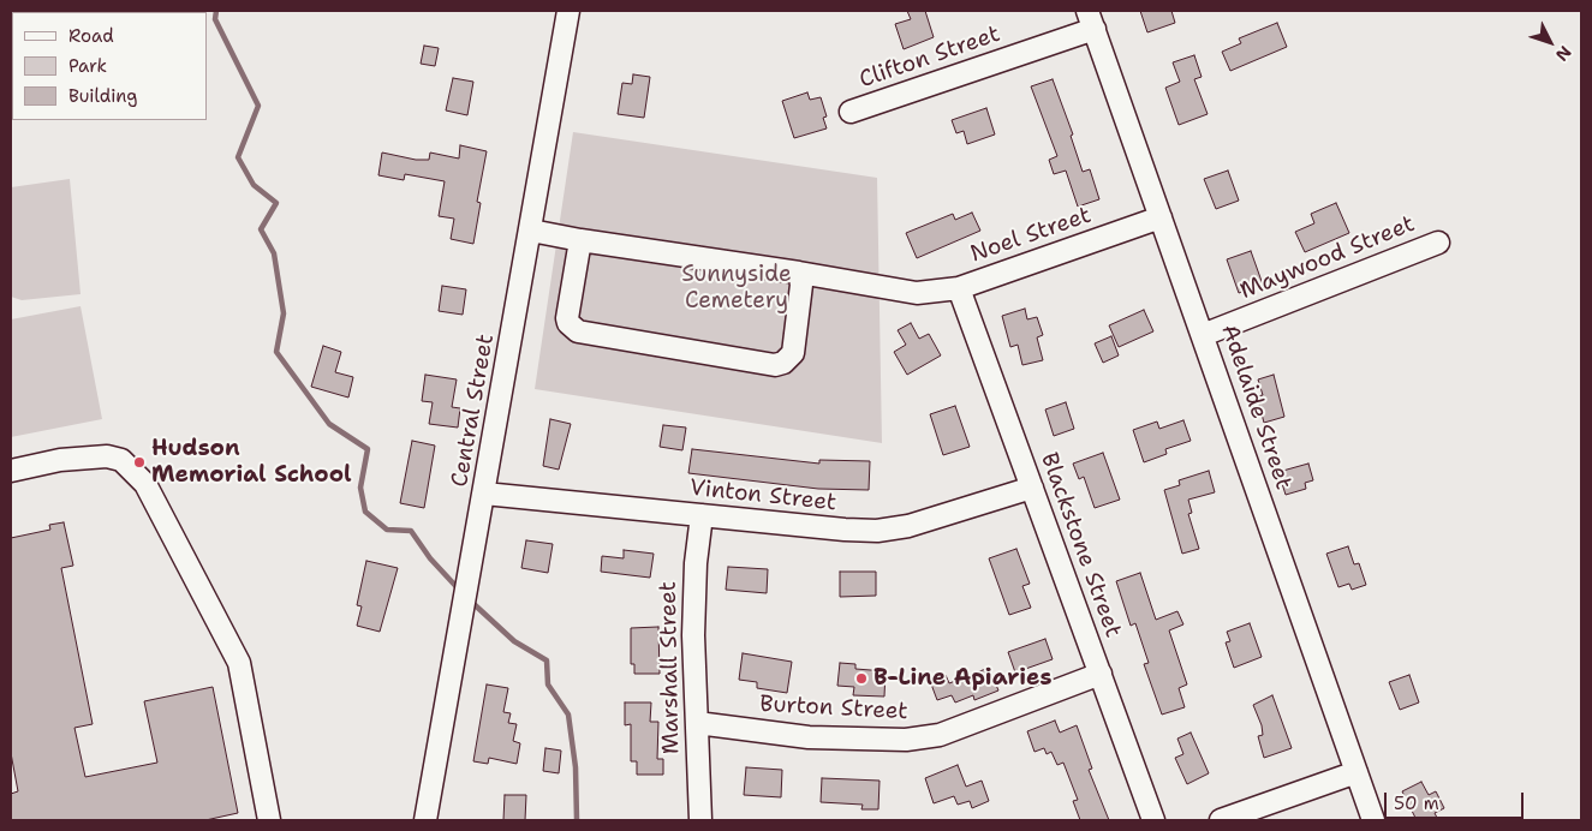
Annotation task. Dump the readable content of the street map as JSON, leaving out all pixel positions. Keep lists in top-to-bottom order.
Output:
{
  "streets": {
    "street": [
      "Clifton Street",
      "Noel Street",
      "Maywood Street",
      "Adelaide Street",
      "Central Street",
      "Vinton Street",
      "Blackstone Street",
      "Marshall Street",
      "Burton Street"
    ]
  },
  "crossings": [
    ["Clifton Street", "Adelaide Street"],
    ["Noel Street", "Adelaide Street"],
    ["Noel Street", "Central Street"],
    ["Noel Street", "Blackstone Street"],
    ["Maywood Street", "Adelaide Street"],
    ["Central Street", "Vinton Street"],
    ["Vinton Street", "Blackstone Street"],
    ["Vinton Street", "Marshall Street"],
    ["Blackstone Street", "Burton Street"],
    ["Marshall Street", "Burton Street"]
  ],
  "parks": ["Sunnyside Cemetery"],
  "places": ["Hudson Memorial School", "B-Line Apiaries"],
  "legend": ["Road", "Park", "Building"],
  "scale_bar": "50 m",
  "north": "bottom right"
}
